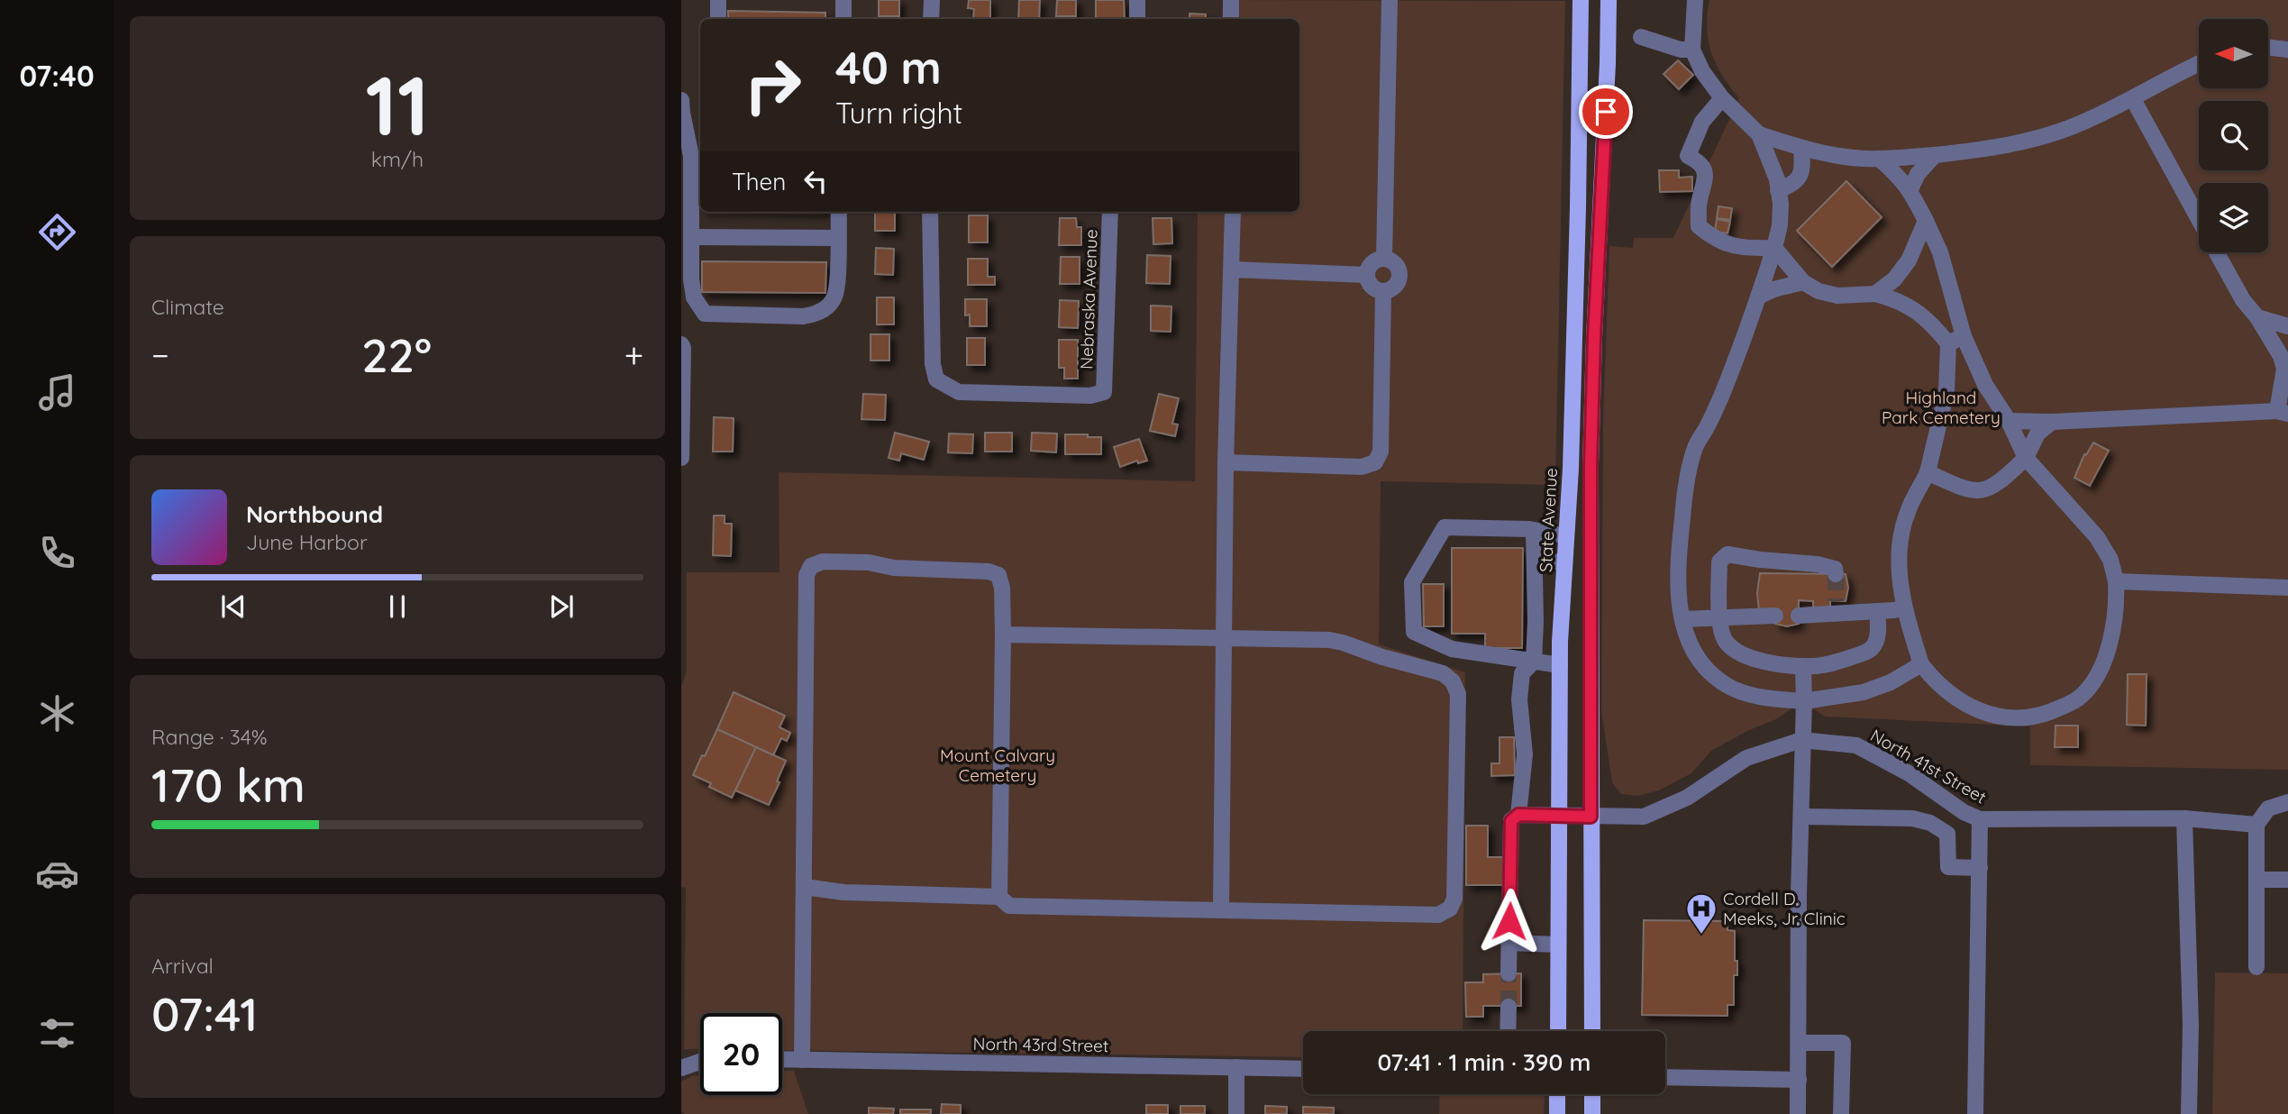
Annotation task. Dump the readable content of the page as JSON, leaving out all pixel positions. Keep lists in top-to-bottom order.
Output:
{
  "streets": {
    "main road": ["State Avenue"],
    "street": ["Nebraska Avenue", "North 41st Street", "North 43rd Street"]
  },
  "crossings": [
    ["State Avenue", "North 41st Street"]
  ],
  "parks": ["Highland Park Cemetery", "Mount Calvary Cemetery"],
  "places": {
    "hospital": ["Cordell D. Meeks, Jr. Clinic"]
  },
  "north": "left",
  "page": {
    "tabs": "07:40",
    "tile": [
      ["11", "km/h"],
      "Climate",
      ["Range · 34%", "170 km"],
      ["Arrival", "07:41"]
    ],
    "turn": ["40 m", "Turn right"],
    "then": "Then",
    "heat": ["−", "22°", "+"],
    "song": ["Northbound", "June Harbor"],
    "limit": "20",
    "trip": "07:41 · 1 min · 390 m"
  }
}
